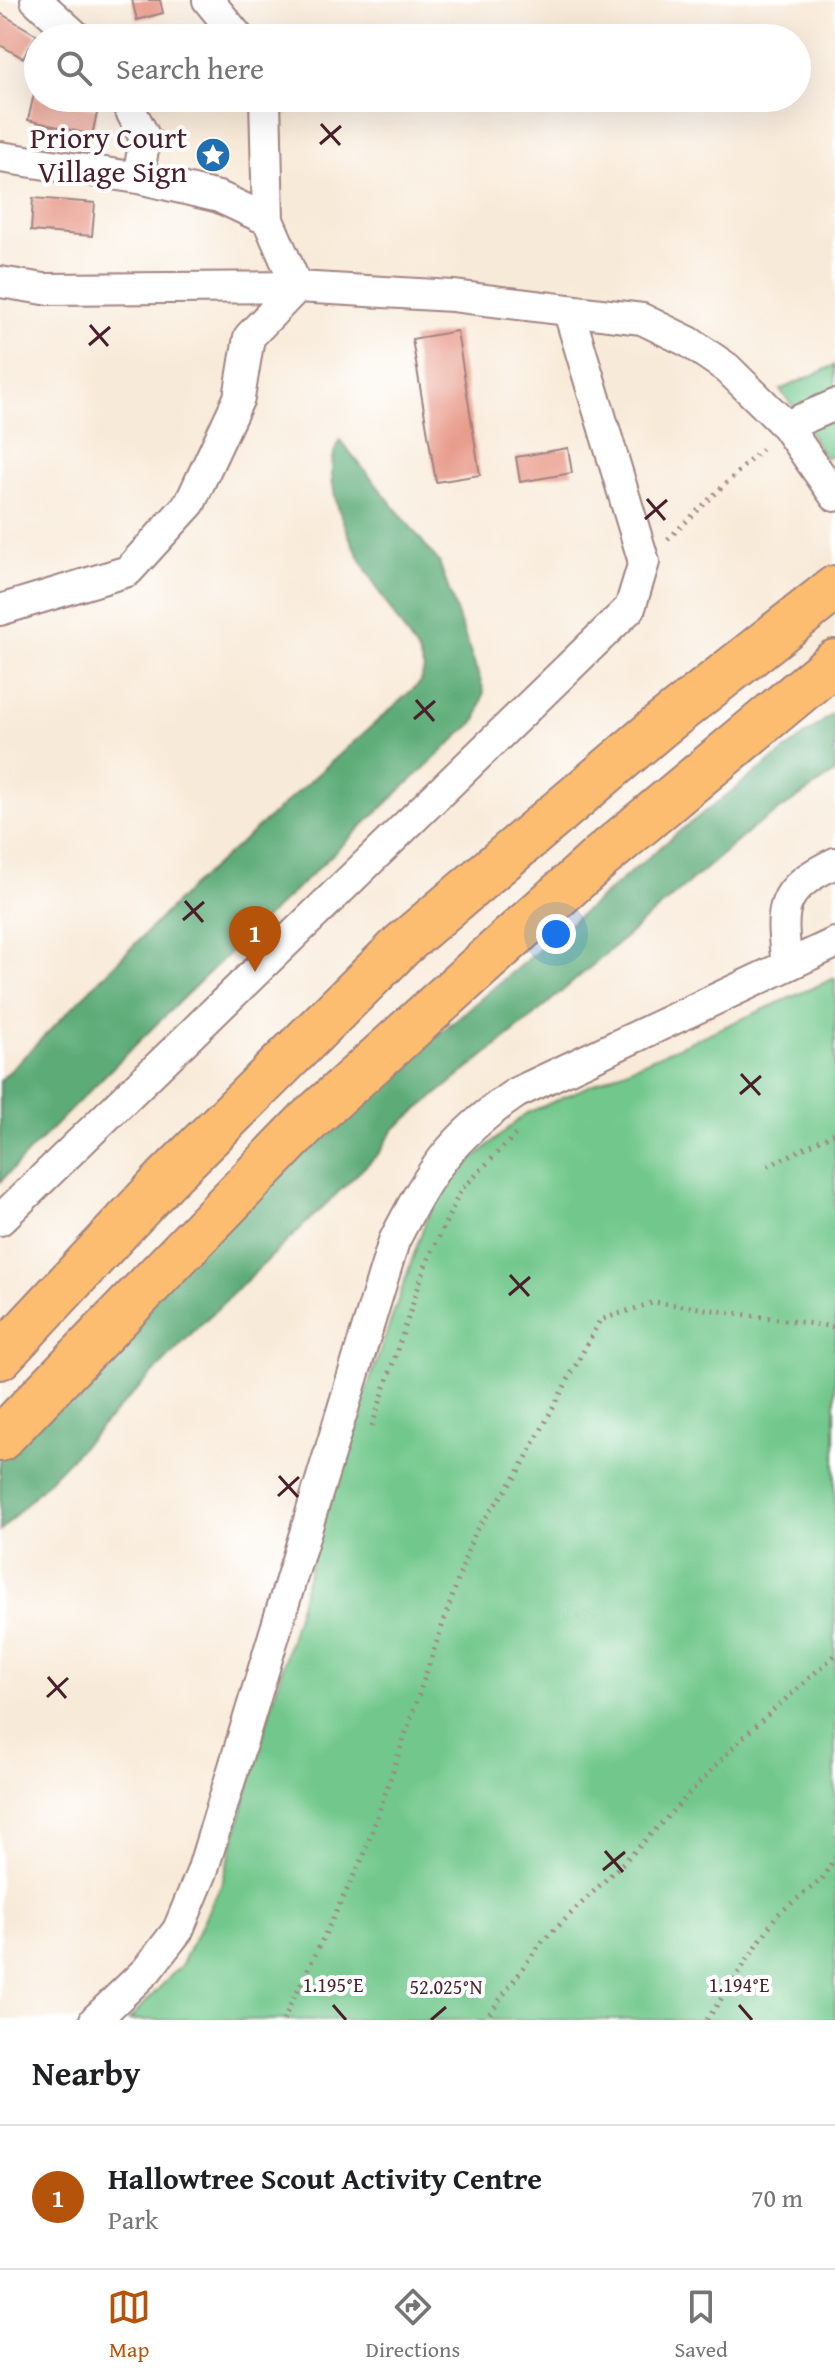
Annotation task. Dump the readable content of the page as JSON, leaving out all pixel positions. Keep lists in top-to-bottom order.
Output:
{
  "places": {
    "place": ["Priory Court Village Sign"]
  },
  "page": {
    "search": "Search here",
    "pins": "1",
    "heading": "Nearby",
    "list": [
      {
        "mark": "1",
        "name": "Hallowtree Scout Activity Centre",
        "note": "Park",
        "value": "70 m"
      }
    ],
    "nav": ["Map", "Directions", "Saved"]
  },
  "coordinates": ["1.195°E", "1.194°E", "52.025°N"]
}
